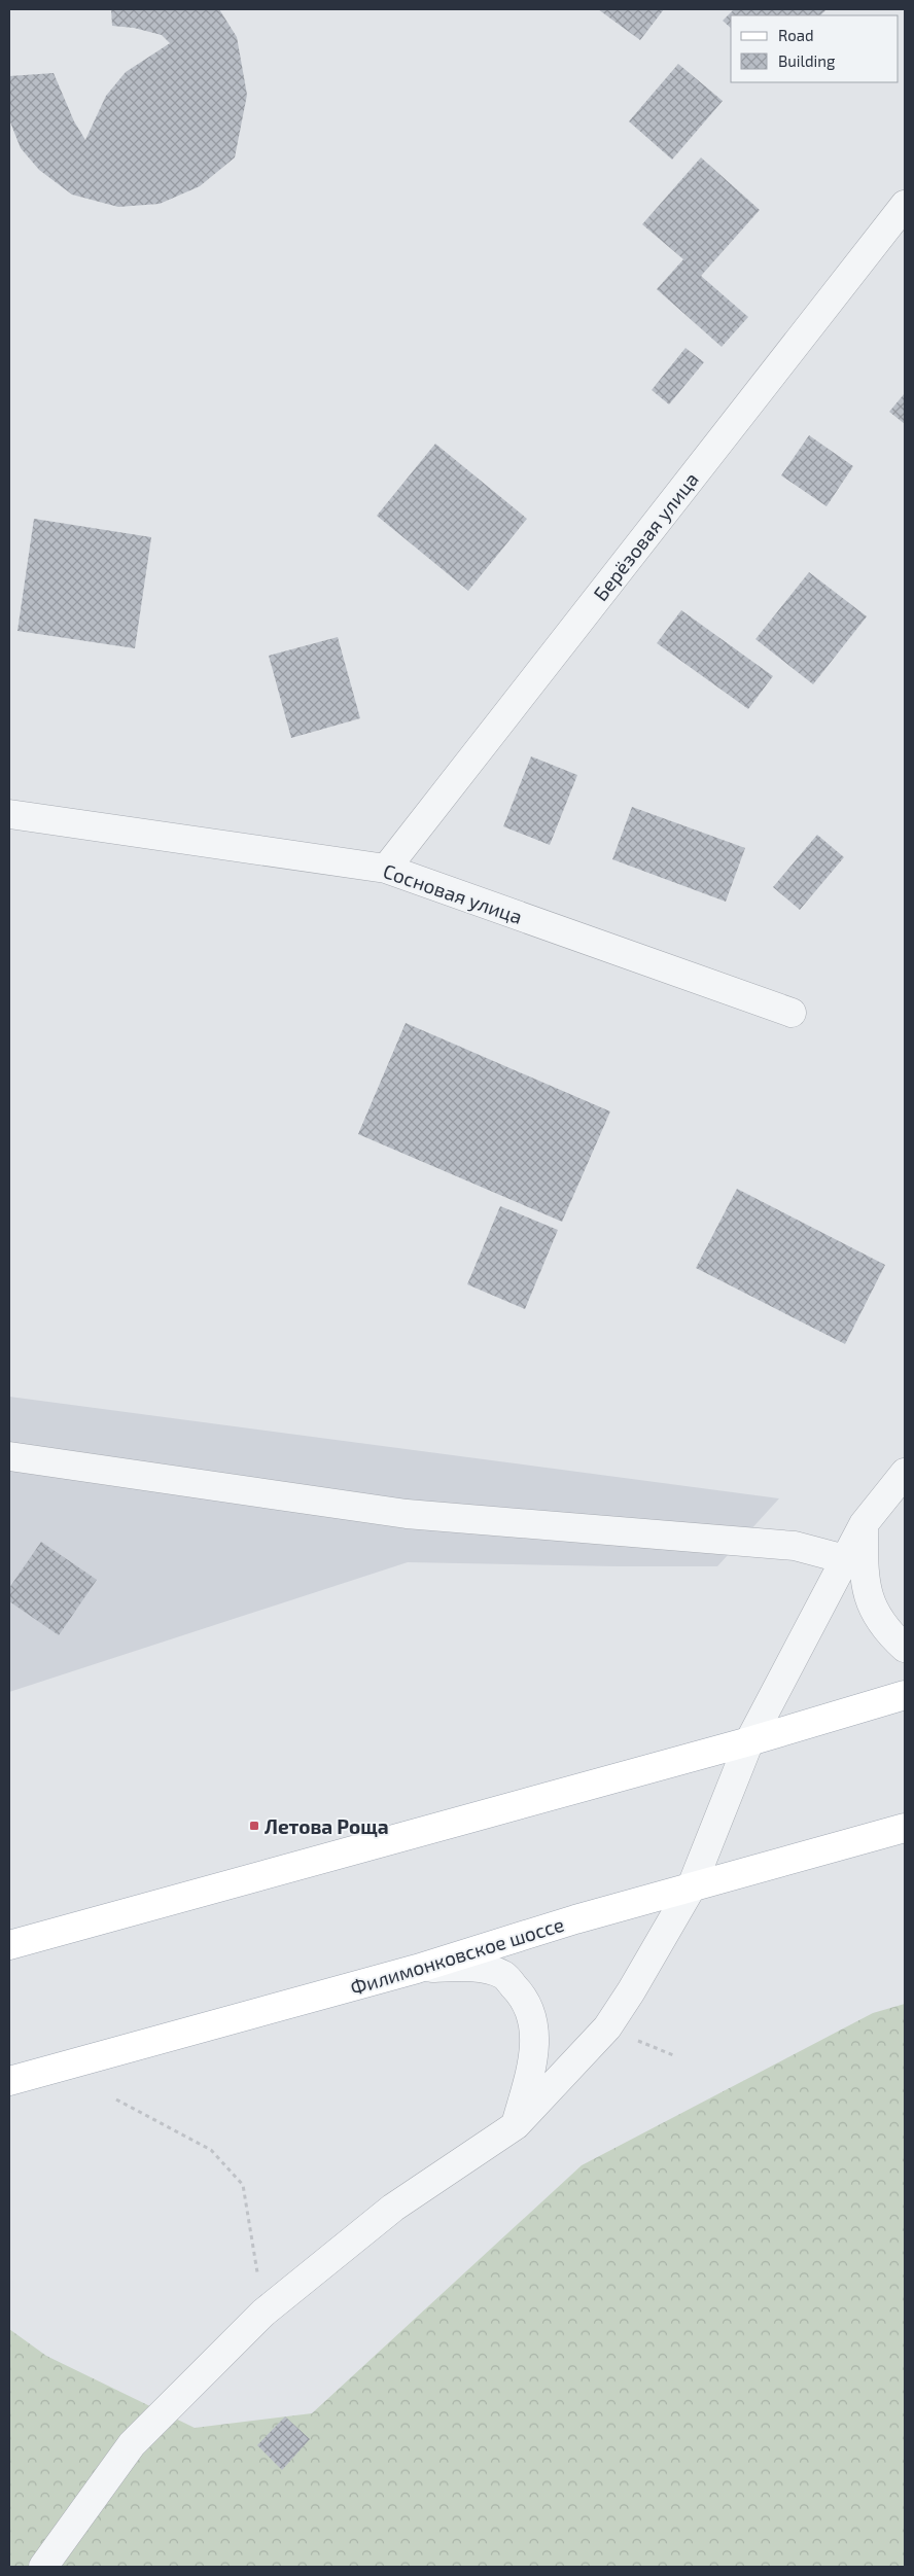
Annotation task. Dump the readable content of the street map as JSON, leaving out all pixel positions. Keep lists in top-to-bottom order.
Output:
{
  "streets": {
    "main road": ["Филимонковское шоссе"],
    "street": ["Берёзовая улица", "Сосновая улица"]
  },
  "crossings": [
    ["Берёзовая улица", "Сосновая улица"]
  ],
  "places": {
    "transit": ["Летова Роща"]
  },
  "legend": ["Road", "Building"]
}
